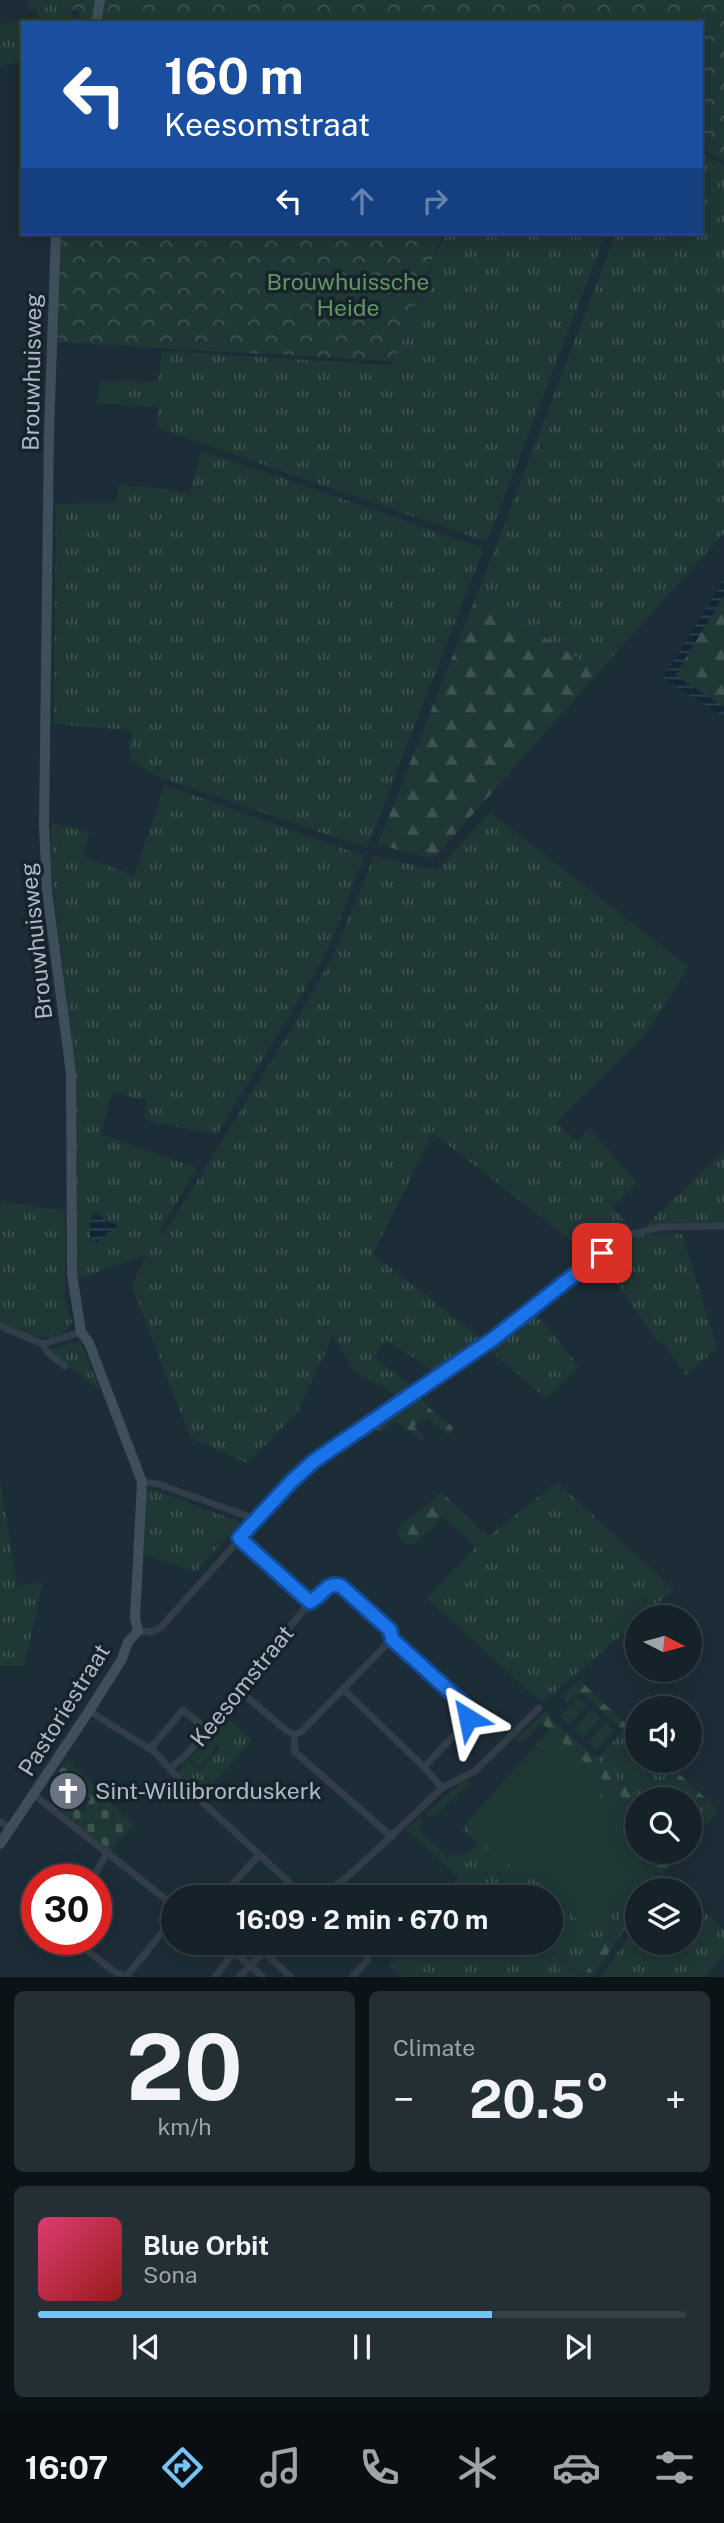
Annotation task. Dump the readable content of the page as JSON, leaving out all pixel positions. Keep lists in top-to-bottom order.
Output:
{
  "streets": {
    "street": ["Brouwhuisweg", "Keesomstraat", "Pastoriestraat"]
  },
  "crossings": [
    ["Brouwhuisweg", "Pastoriestraat"]
  ],
  "parks": ["Brouwhuissche Heide"],
  "places": {
    "church": ["Sint-Willibrorduskerk"]
  },
  "north": "right",
  "page": {
    "turn": ["160 m", "Keesomstraat"],
    "limit": "30",
    "trip": "16:09 · 2 min · 670 m",
    "tile": [
      ["20", "km/h"],
      "Climate"
    ],
    "heat": ["−", "20.5°", "+"],
    "song": ["Blue Orbit", "Sona"],
    "tabs": "16:07"
  }
}
